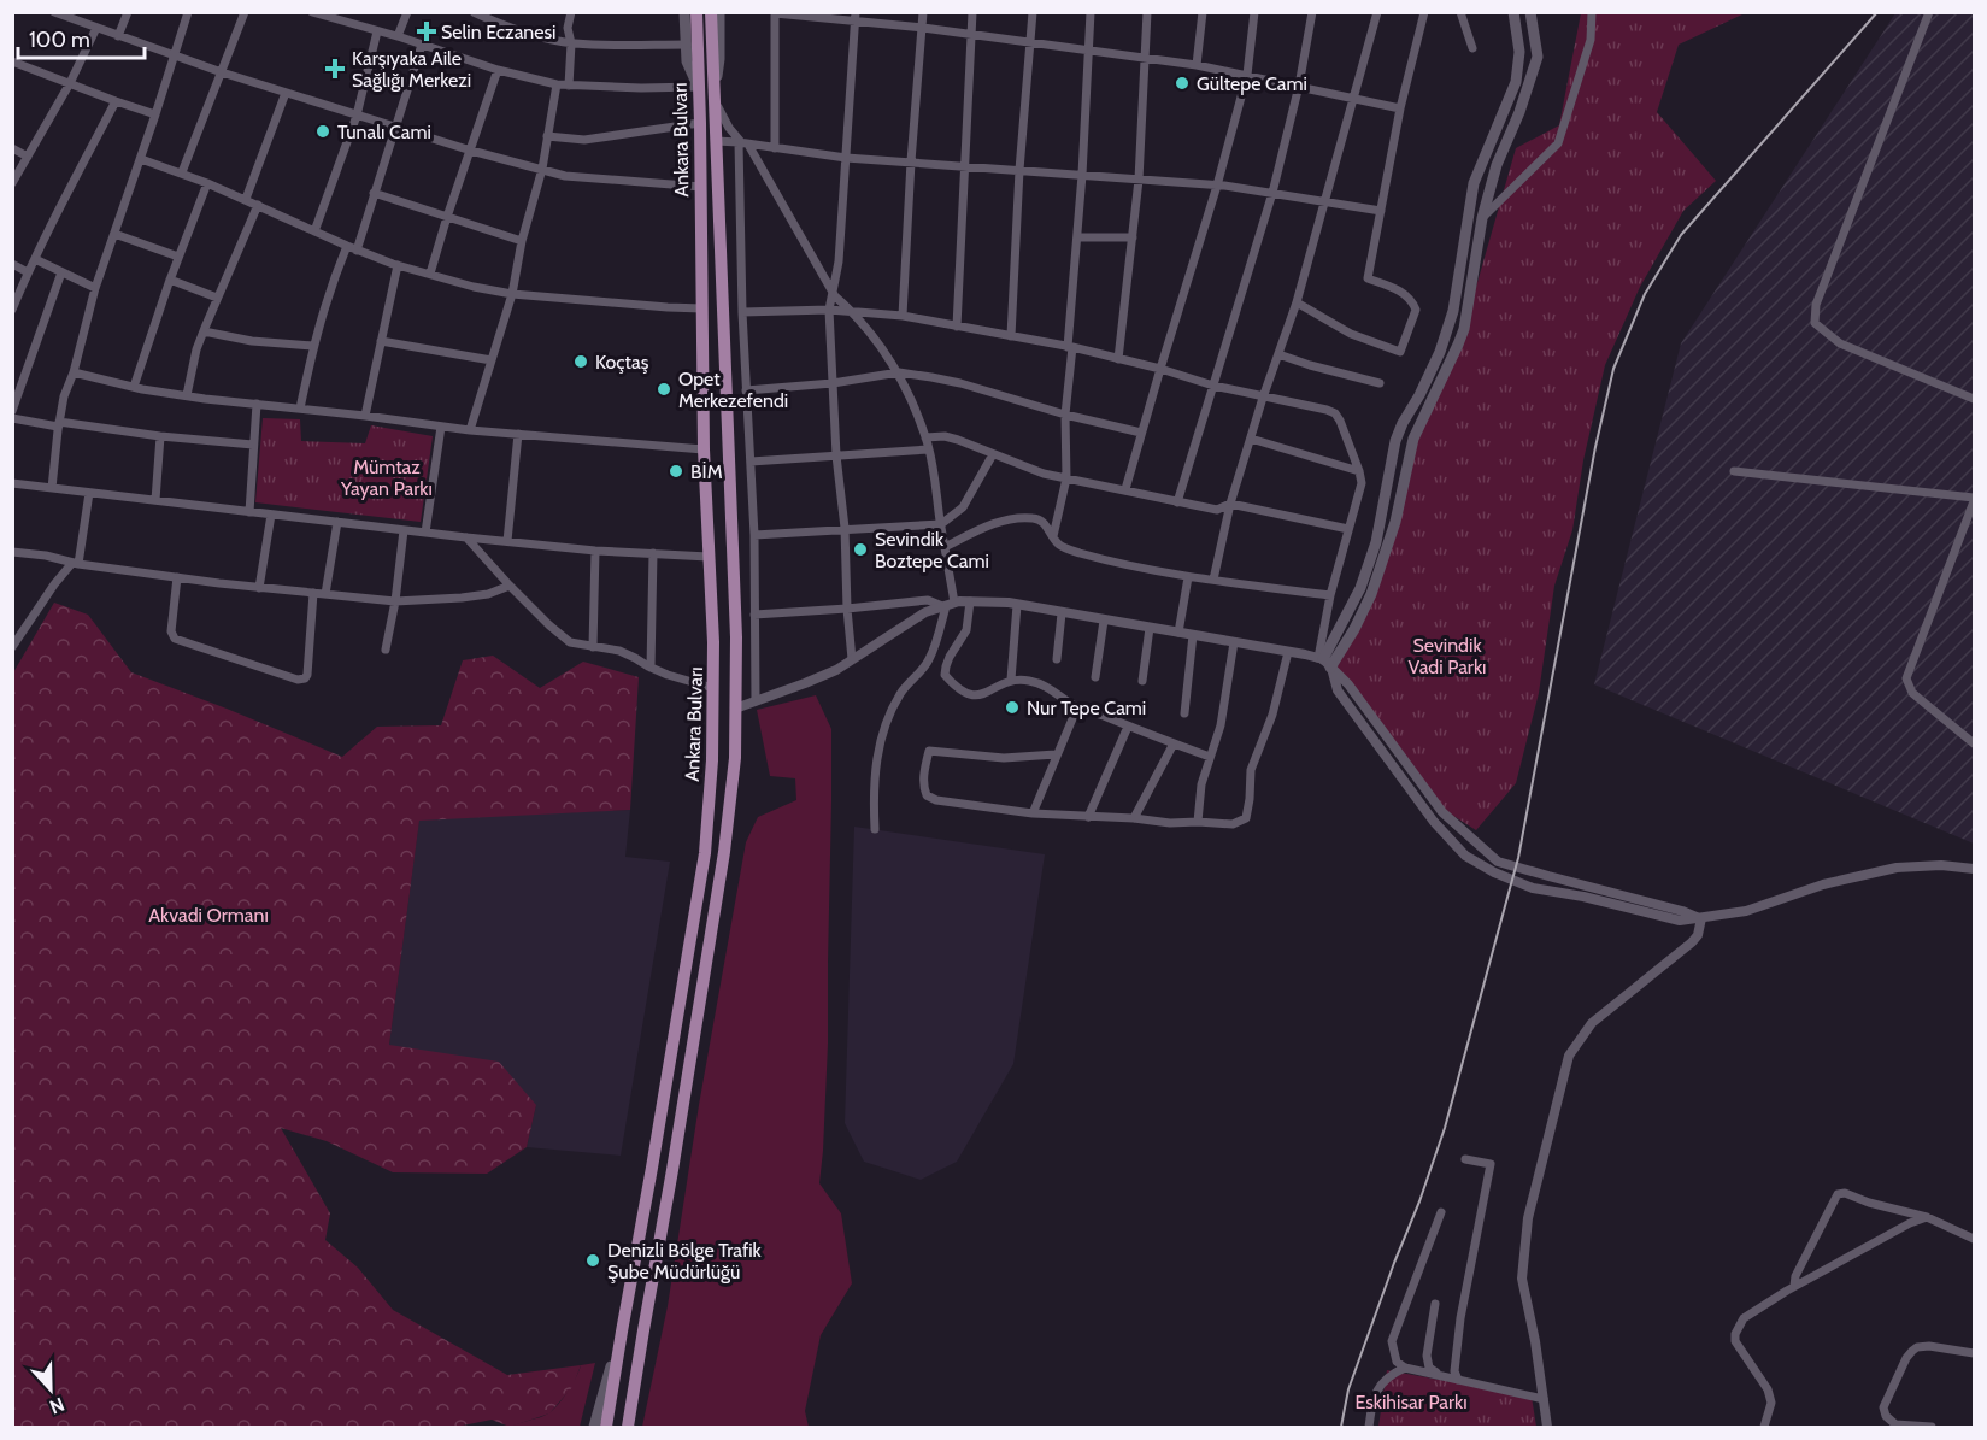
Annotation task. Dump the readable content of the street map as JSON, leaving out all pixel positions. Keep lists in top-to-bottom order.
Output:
{
  "streets": {
    "main road": ["Ankara Bulvarı"]
  },
  "parks": [
    "Mümtaz Yayan Parkı",
    "Sevindik Vadi Parkı",
    "Akvadi Ormanı",
    "Eskihisar Parkı"
  ],
  "places": {
    "health": ["Selin Eczanesi", "Karşıyaka Aile Sağlığı Merkezi"],
    "other": [
      "Gültepe Cami",
      "Tunalı Cami",
      "Koçtaş",
      "Opet Merkezefendi",
      "BİM",
      "Sevindik Boztepe Cami",
      "Nur Tepe Cami",
      "Denizli Bölge Trafik Şube Müdürlüğü"
    ]
  },
  "scale_bar": "100 m",
  "north": "bottom"
}
